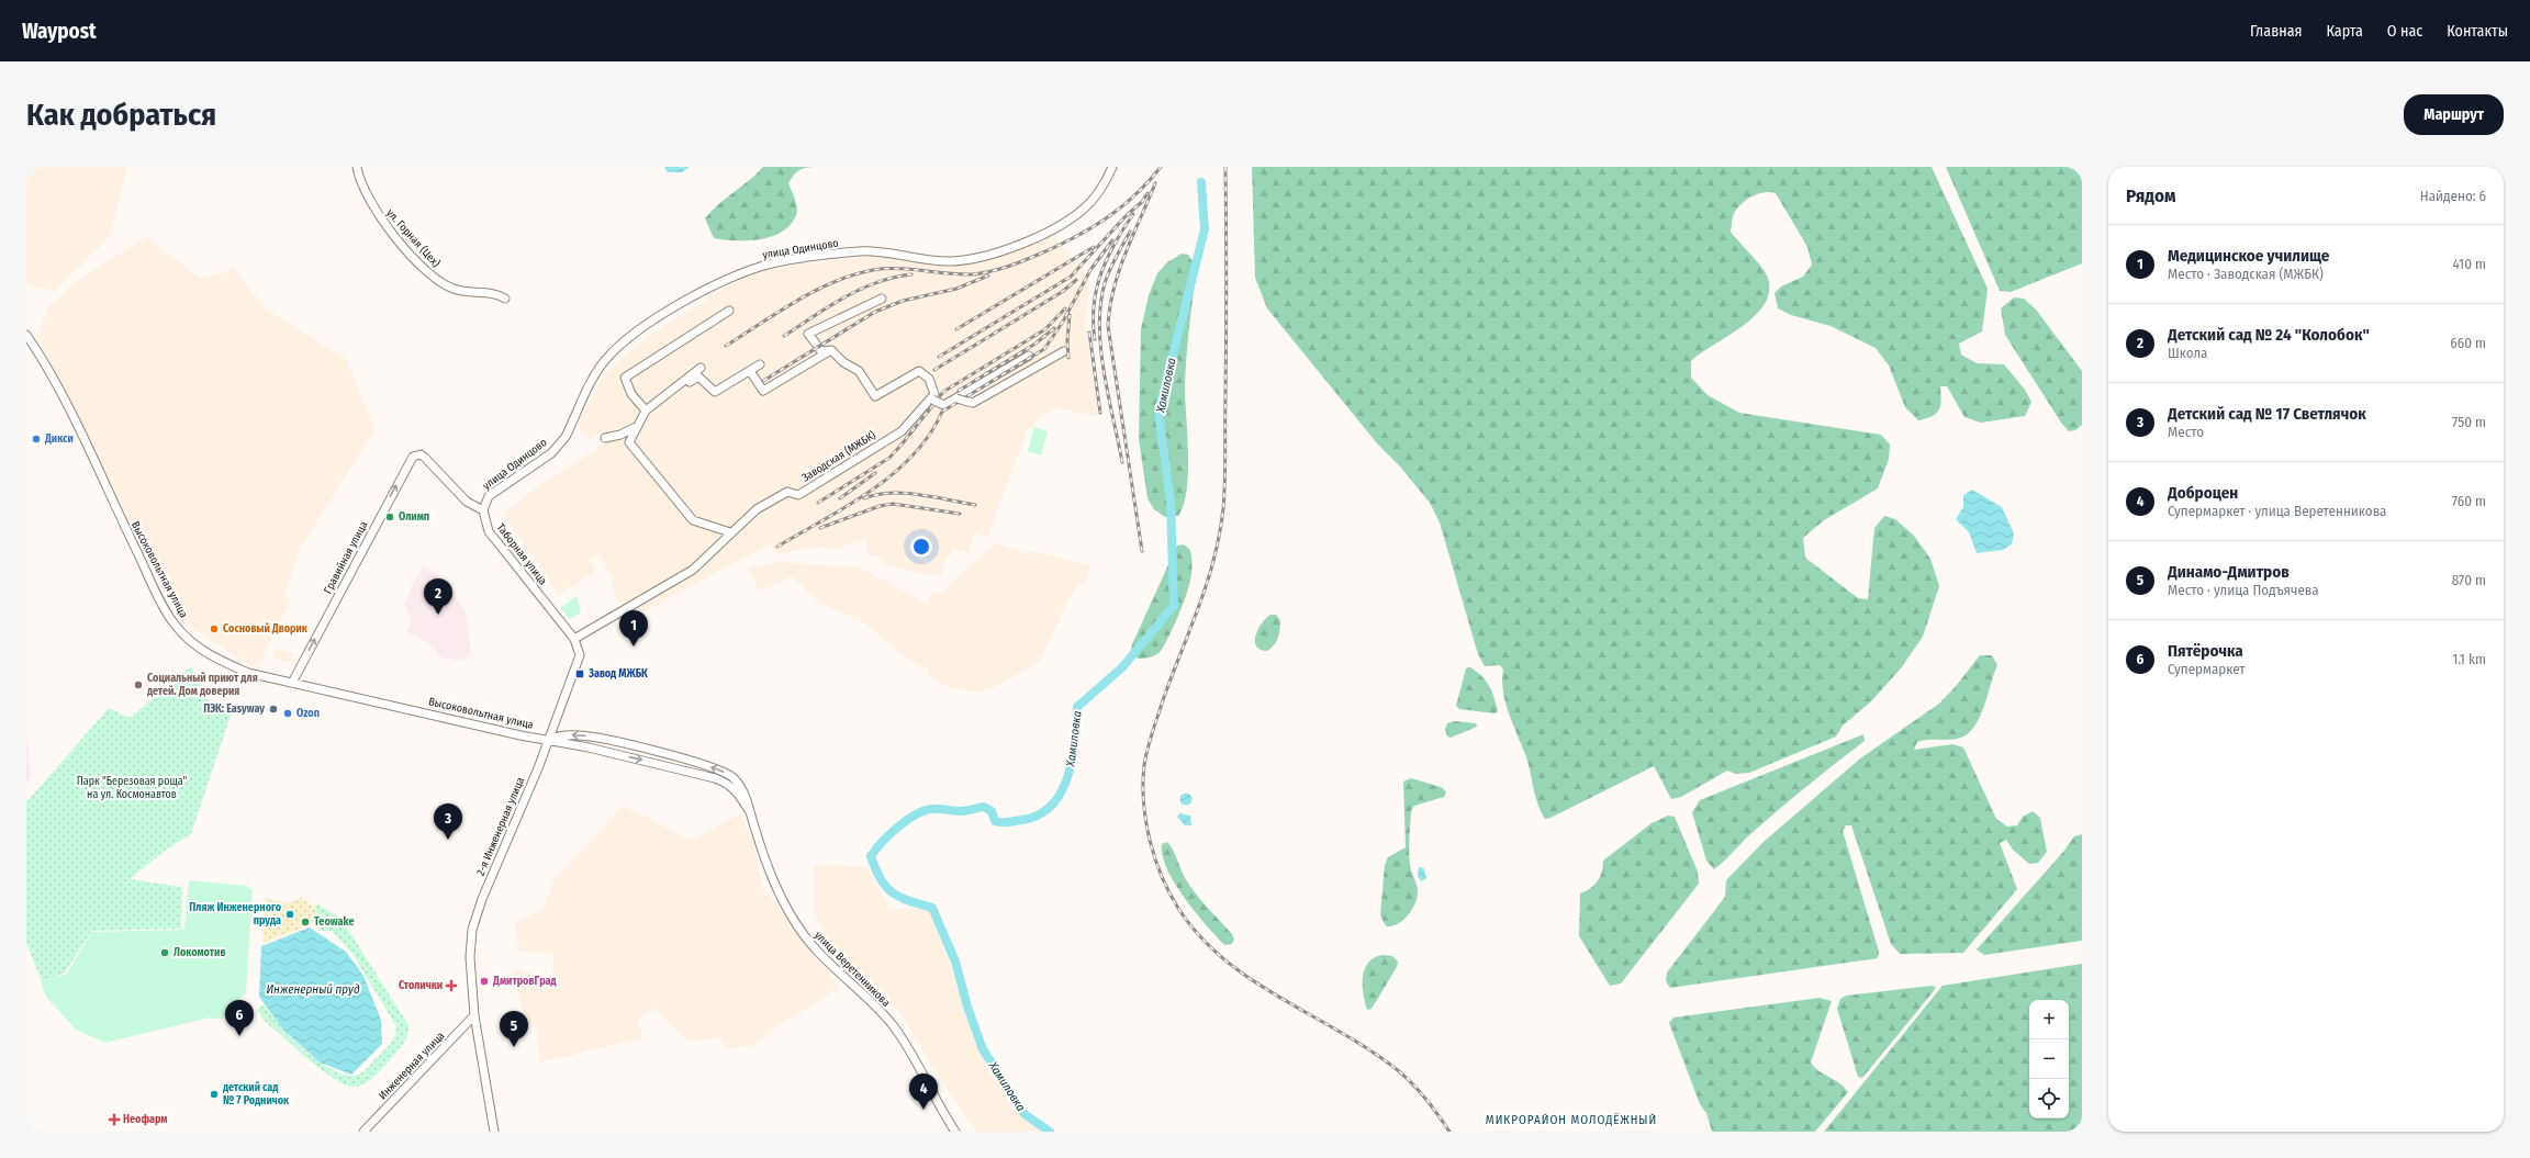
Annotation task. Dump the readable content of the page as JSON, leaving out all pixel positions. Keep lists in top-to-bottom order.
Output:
{
  "streets": {
    "street": [
      "ул. Горная (Цех)",
      "улица Одинцово",
      "Заводская (МЖБК)",
      "Таборная улица",
      "Гравийная улица",
      "Высоковольтная улица",
      "2-я Инженерная улица",
      "улица Веретенникова",
      "Инженерная улица"
    ]
  },
  "crossings": [
    ["улица Одинцово", "Таборная улица"],
    ["улица Одинцово", "Гравийная улица"],
    ["Заводская (МЖБК)", "Таборная улица"],
    ["Таборная улица", "Гравийная улица"],
    ["Таборная улица", "2-я Инженерная улица"],
    ["Гравийная улица", "Высоковольтная улица"],
    ["Высоковольтная улица", "2-я Инженерная улица"],
    ["Высоковольтная улица", "улица Веретенникова"],
    ["2-я Инженерная улица", "Инженерная улица"]
  ],
  "districts": ["МИКРОРАЙОН МОЛОДЁЖНЫЙ"],
  "water": ["Хамиловка", "Инженерный пруд"],
  "parks": ["Парк \"Березовая роща\" на ул. Космонавтов"],
  "places": {
    "other": [
      "Дикси",
      "Олимп",
      "Сосновый Дворик",
      "Социальный приют для детей. Дом доверия",
      "ПЭК: Easyway",
      "Ozon",
      "Пляж Инженерного пруда",
      "Teowake",
      "Локомотив",
      "ДмитровГрад",
      "детский сад № 7 Родничок"
    ],
    "transit": ["Завод МЖБК"],
    "health": ["Столички", "Неофарм"]
  },
  "page": {
    "header": "Waypost",
    "nav": [
      "Главная",
      "Карта",
      "О нас",
      "Контакты"
    ],
    "buttons": "Маршрут",
    "title": "Как добраться",
    "heading": ["Рядом", "Найдено: 6"],
    "list": [
      {
        "mark": "1",
        "name": "Медицинское училище",
        "note": "Место · Заводская (МЖБК)",
        "value": "410 m"
      },
      {
        "mark": "2",
        "name": "Детский сад № 24 \"Колобок\"",
        "note": "Школа",
        "value": "660 m"
      },
      {
        "mark": "3",
        "name": "Детский сад № 17 Светлячок",
        "note": "Место",
        "value": "750 m"
      },
      {
        "mark": "4",
        "name": "Доброцен",
        "note": "Супермаркет · улица Веретенникова",
        "value": "760 m"
      },
      {
        "mark": "5",
        "name": "Динамо-Дмитров",
        "note": "Место · улица Подъячева",
        "value": "870 m"
      },
      {
        "mark": "6",
        "name": "Пятёрочка",
        "note": "Супермаркет",
        "value": "1.1 km"
      }
    ],
    "pins": [
      "2",
      "1",
      "3",
      "6",
      "5",
      "4"
    ],
    "map_buttons": ["+", "−"]
  }
}
